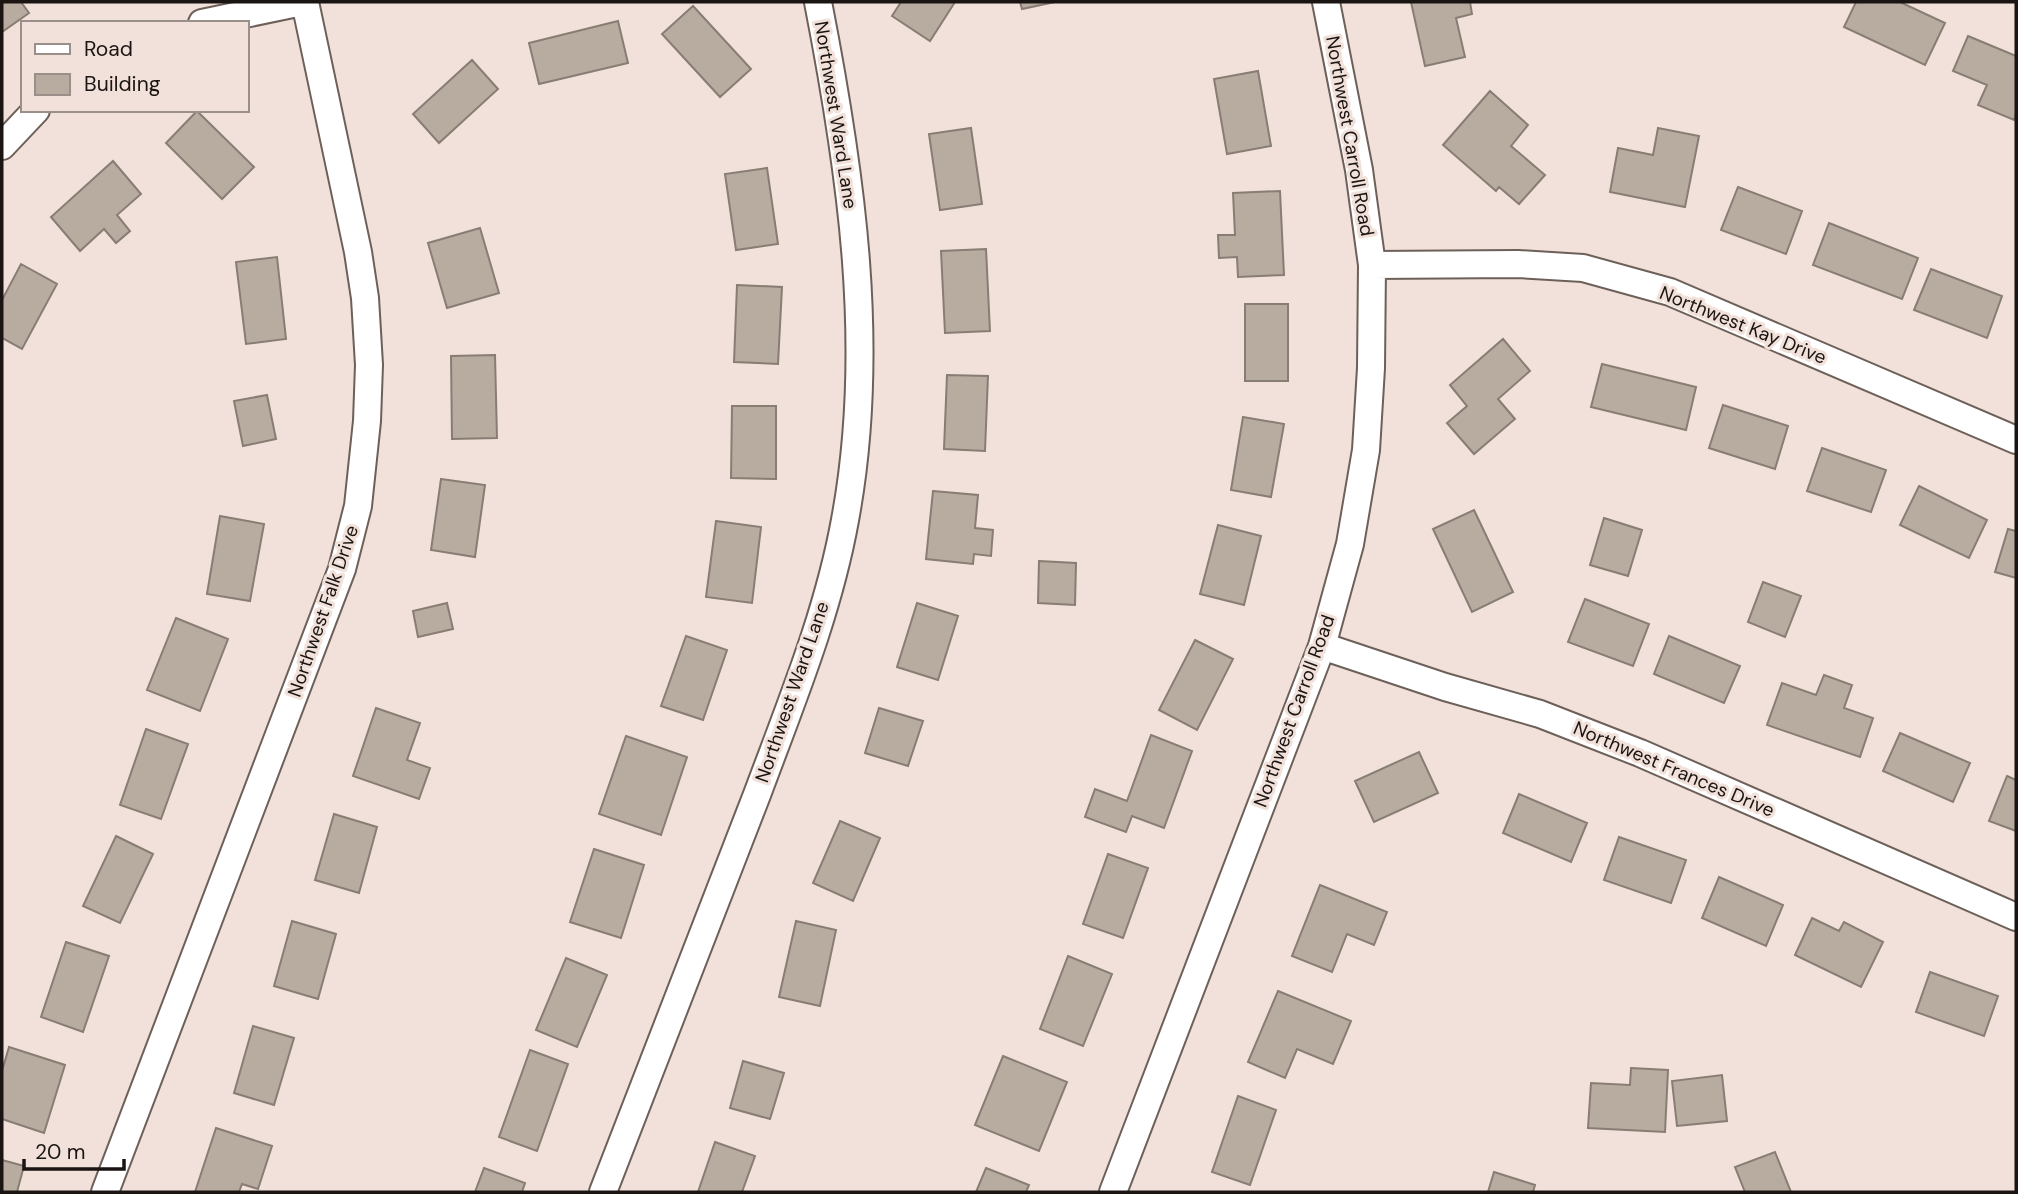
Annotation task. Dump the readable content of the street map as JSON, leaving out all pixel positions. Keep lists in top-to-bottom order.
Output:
{
  "streets": {
    "street": [
      "Northwest Ward Lane",
      "Northwest Carroll Road",
      "Northwest Kay Drive",
      "Northwest Falk Drive",
      "Northwest Frances Drive"
    ]
  },
  "crossings": [
    ["Northwest Carroll Road", "Northwest Kay Drive"],
    ["Northwest Carroll Road", "Northwest Frances Drive"]
  ],
  "legend": ["Road", "Building"],
  "scale_bar": "20 m"
}
